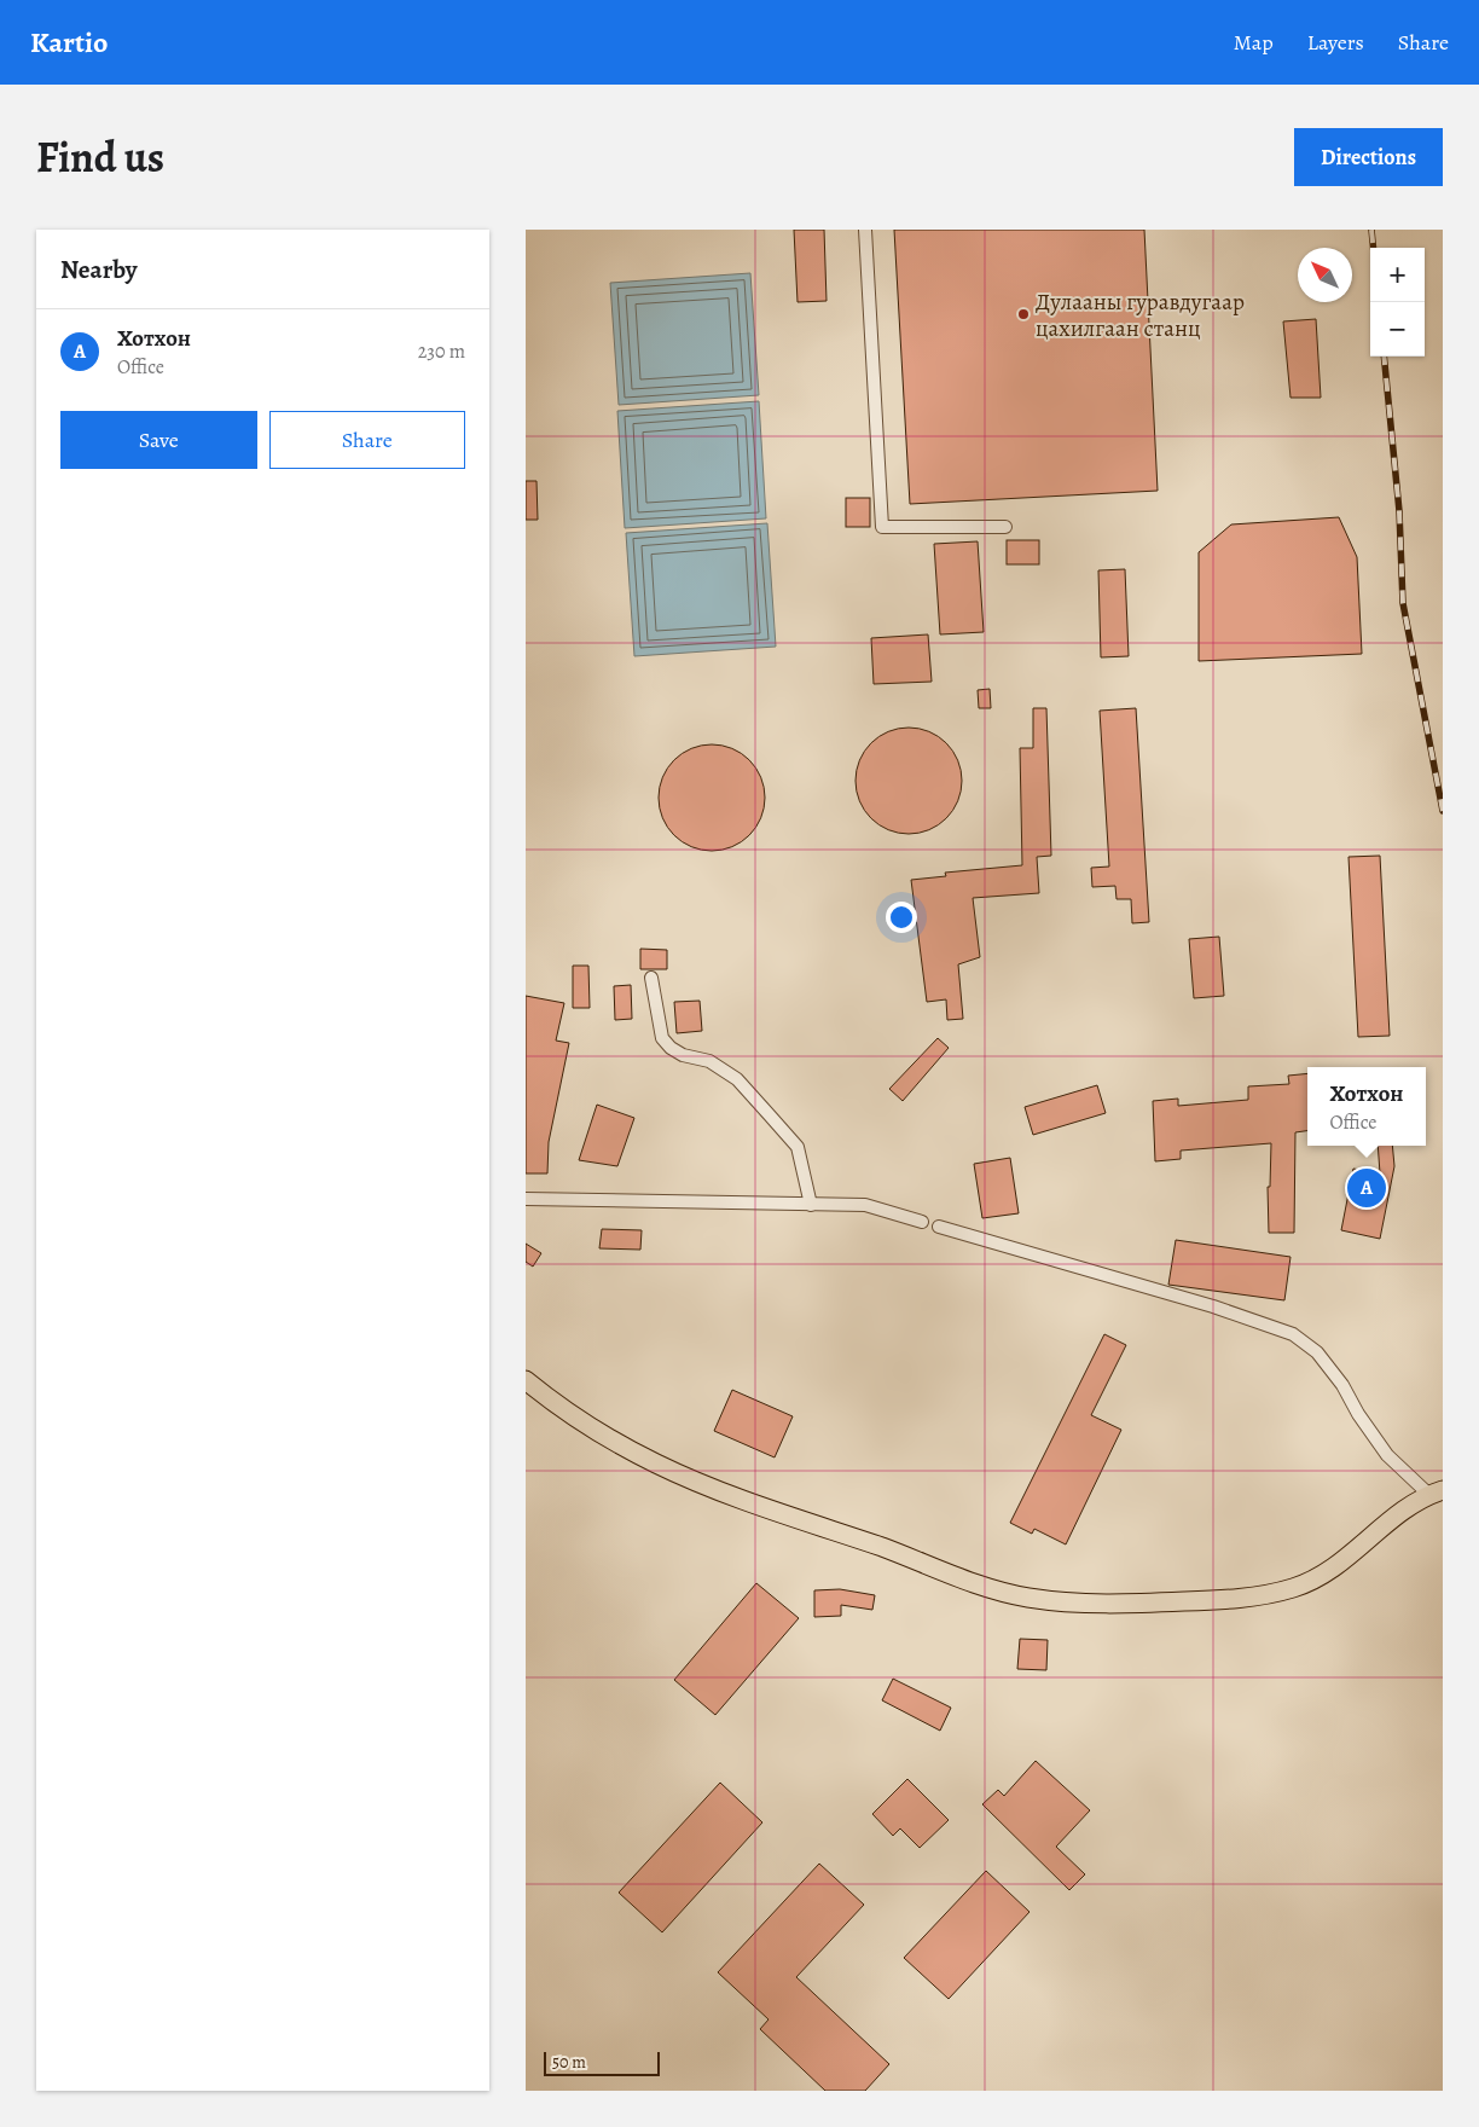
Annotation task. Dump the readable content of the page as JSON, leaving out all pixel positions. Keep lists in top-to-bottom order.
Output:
{
  "places": ["Дулааны гуравдугаар цахилгаан станц"],
  "scale_bar": "50 m",
  "north": "top left",
  "page": {
    "header": "Kartio",
    "nav": ["Map", "Layers", "Share"],
    "title": "Find us",
    "buttons": [
      "Directions",
      ["Save", "Share"]
    ],
    "heading": "Nearby",
    "map_buttons": ["+", "−"],
    "list": [
      {
        "mark": "A",
        "name": "Хотхон",
        "note": "Office",
        "value": "230 m"
      }
    ],
    "popup": ["Хотхон", "Office"],
    "pins": "A",
    "scale": "50 m"
  }
}
